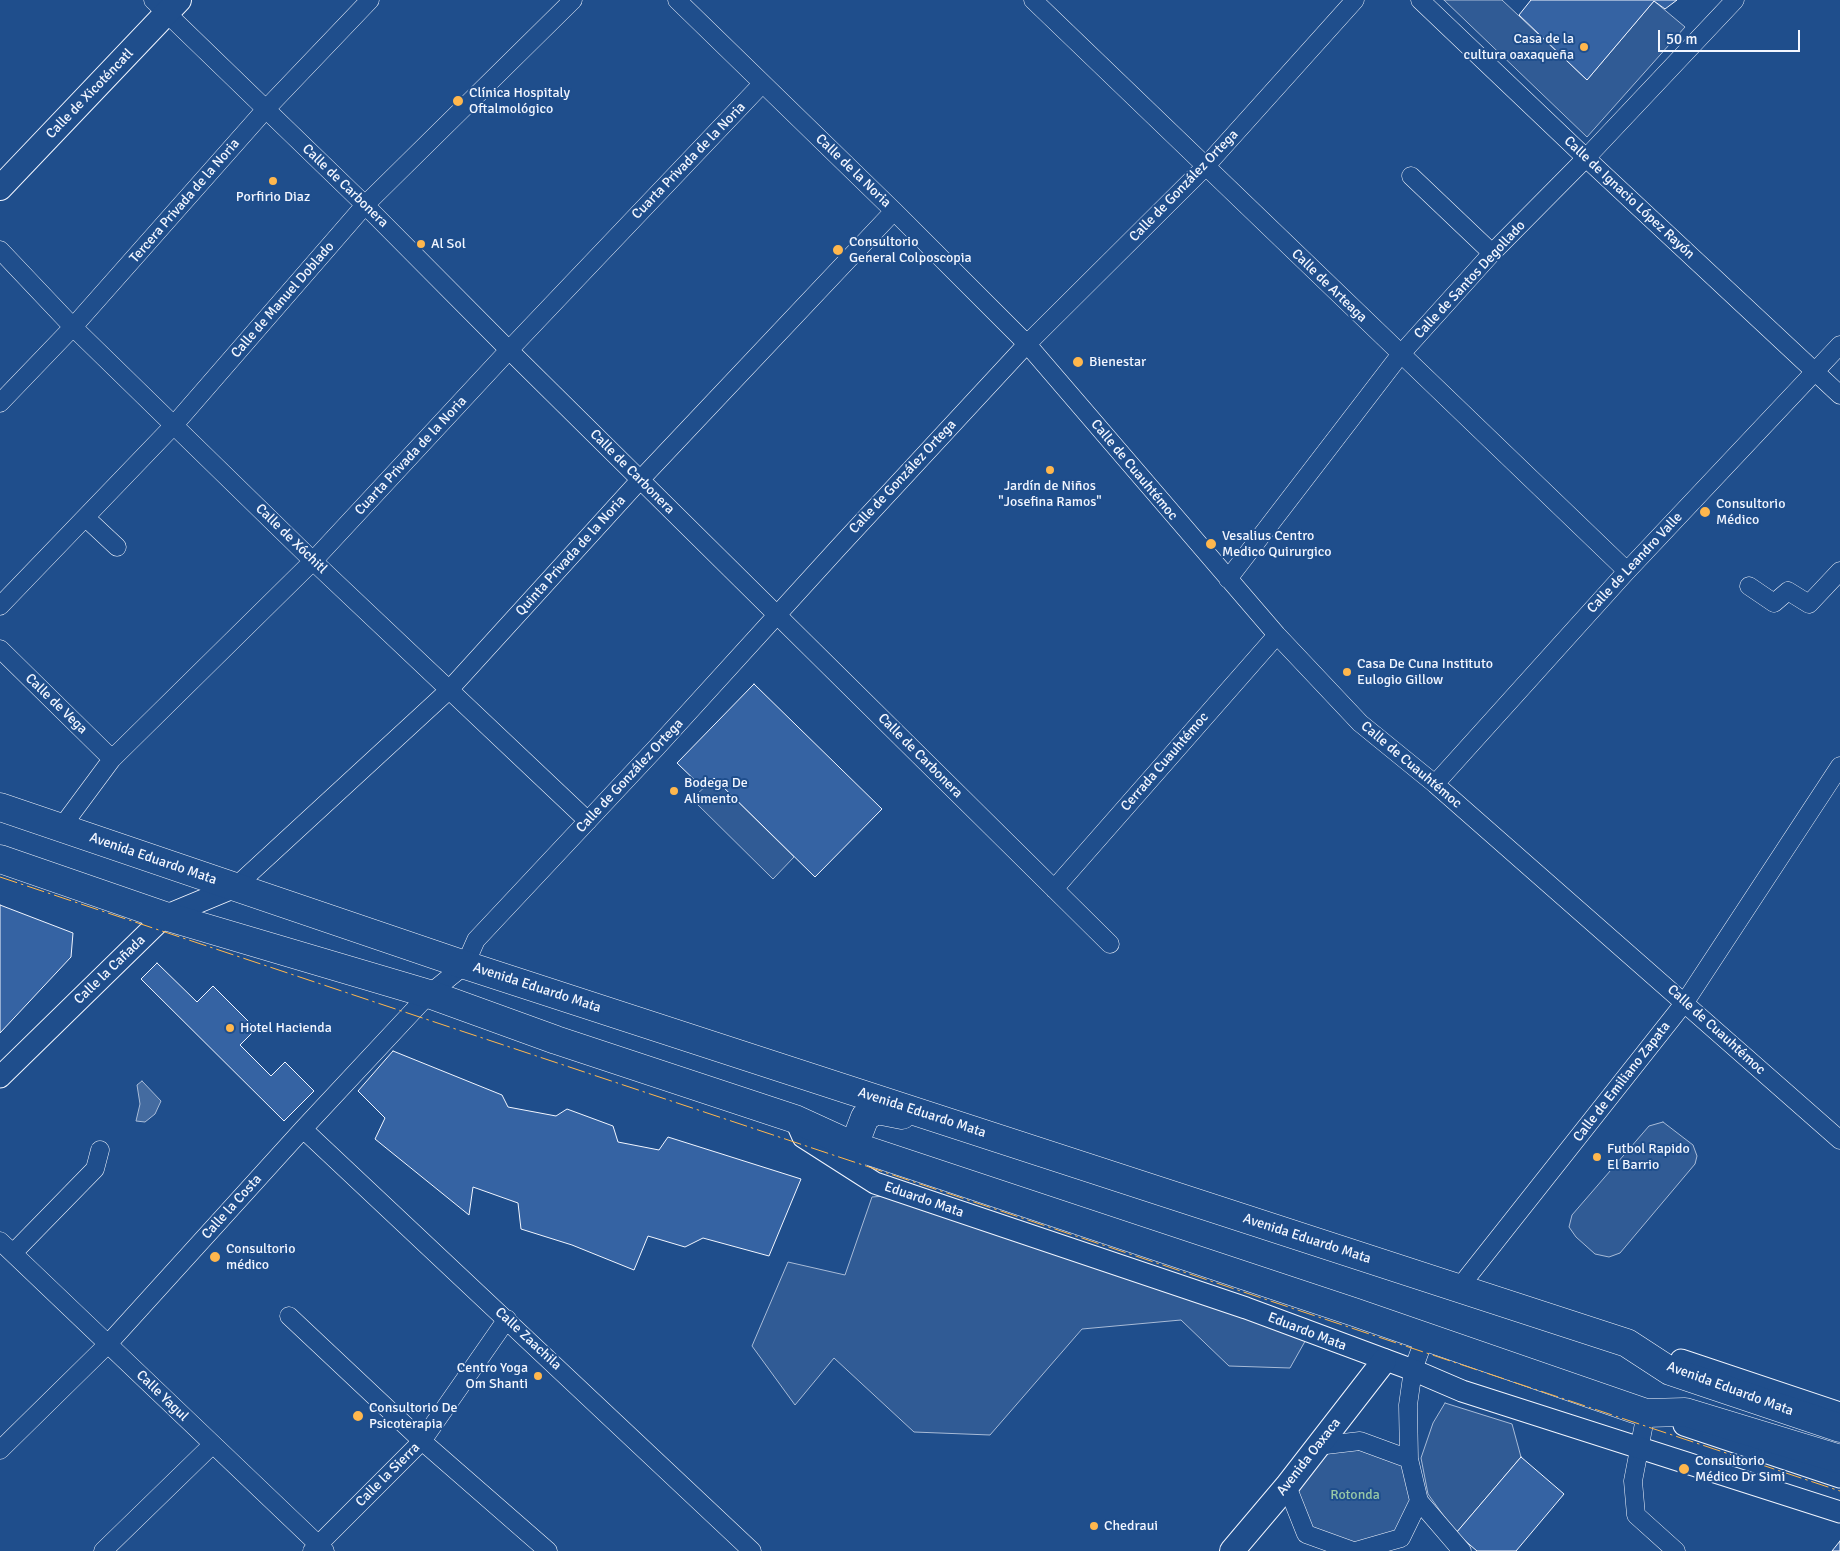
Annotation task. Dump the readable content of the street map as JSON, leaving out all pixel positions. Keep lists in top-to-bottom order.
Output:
{
  "streets": {
    "main road": ["Calle de Xicoténcatl", "Avenida Eduardo Mata", "Avenida Oaxaca"],
    "street": [
      "Cuarta Privada de la Noria",
      "Calle de la Noria",
      "Calle de Carbonera",
      "Calle de González Ortega",
      "Calle de Ignacio López Rayón",
      "Tercera Privada de la Noria",
      "Calle de Santos Degollado",
      "Calle de Arteaga",
      "Calle de Manuel Doblado",
      "Calle de Cuauhtémoc",
      "Calle de Xóchitl",
      "Quinta Privada de la Noria",
      "Calle de Leandro Valle",
      "Calle de Vega",
      "Cerrada Cuauhtémoc",
      "Calle la Cañada",
      "Calle de Emiliano Zapata",
      "Eduardo Mata",
      "Calle la Costa",
      "Calle Zaachila",
      "Calle Yagul",
      "Calle la Sierra"
    ]
  },
  "crossings": [
    ["Calle de Xicoténcatl", "Calle de Carbonera"],
    ["Cuarta Privada de la Noria", "Calle de la Noria"],
    ["Cuarta Privada de la Noria", "Calle de Carbonera"],
    ["Cuarta Privada de la Noria", "Calle de Xóchitl"],
    ["Cuarta Privada de la Noria", "Calle de Vega"],
    ["Cuarta Privada de la Noria", "Avenida Eduardo Mata"],
    ["Calle de la Noria", "Calle de González Ortega"],
    ["Calle de la Noria", "Calle de Cuauhtémoc"],
    ["Calle de la Noria", "Quinta Privada de la Noria"],
    ["Calle de Carbonera", "Calle de González Ortega"],
    ["Calle de Carbonera", "Tercera Privada de la Noria"],
    ["Calle de Carbonera", "Calle de Manuel Doblado"],
    ["Calle de Carbonera", "Quinta Privada de la Noria"],
    ["Calle de Carbonera", "Cerrada Cuauhtémoc"],
    ["Calle de González Ortega", "Calle de Arteaga"],
    ["Calle de González Ortega", "Calle de Cuauhtémoc"],
    ["Calle de González Ortega", "Calle de Xóchitl"],
    ["Calle de González Ortega", "Avenida Eduardo Mata"],
    ["Calle de González Ortega", "Calle la Costa"],
    ["Calle de Ignacio López Rayón", "Calle de Santos Degollado"],
    ["Calle de Ignacio López Rayón", "Calle de Leandro Valle"],
    ["Tercera Privada de la Noria", "Calle de Xóchitl"],
    ["Calle de Santos Degollado", "Calle de Arteaga"],
    ["Calle de Santos Degollado", "Calle de Cuauhtémoc"],
    ["Calle de Arteaga", "Calle de Leandro Valle"],
    ["Calle de Manuel Doblado", "Calle de Xóchitl"],
    ["Calle de Cuauhtémoc", "Calle de Leandro Valle"],
    ["Calle de Cuauhtémoc", "Cerrada Cuauhtémoc"],
    ["Calle de Cuauhtémoc", "Calle de Emiliano Zapata"],
    ["Calle de Xóchitl", "Quinta Privada de la Noria"],
    ["Quinta Privada de la Noria", "Avenida Eduardo Mata"],
    ["Quinta Privada de la Noria", "Calle la Cañada"],
    ["Avenida Eduardo Mata", "Calle la Cañada"],
    ["Avenida Eduardo Mata", "Calle de Emiliano Zapata"],
    ["Avenida Eduardo Mata", "Calle la Costa"],
    ["Eduardo Mata", "Avenida Oaxaca"],
    ["Calle la Costa", "Calle Zaachila"],
    ["Calle la Costa", "Calle Yagul"],
    ["Calle Zaachila", "Calle la Sierra"],
    ["Calle Yagul", "Calle la Sierra"]
  ],
  "parks": ["Rotonda"],
  "places": [
    "Casa de la cultura oaxaqueña",
    "Clínica Hospitaly Oftalmológico",
    "Porfirio Diaz",
    "Al Sol",
    "Consultorio General Colposcopia",
    "Bienestar",
    "Jardín de Niños \"Josefina Ramos\"",
    "Consultorio Médico",
    "Vesalius Centro Medico Quirurgico",
    "Casa De Cuna Instituto Eulogio Gillow",
    "Bodega De Alimento",
    "Hotel Hacienda",
    "Futbol Rapido El Barrio",
    "Consultorio médico",
    "Centro Yoga Om Shanti",
    "Consultorio De Psicoterapia",
    "Consultorio Médico Dr Simi",
    "Chedraui"
  ],
  "scale_bar": "50 m"
}
